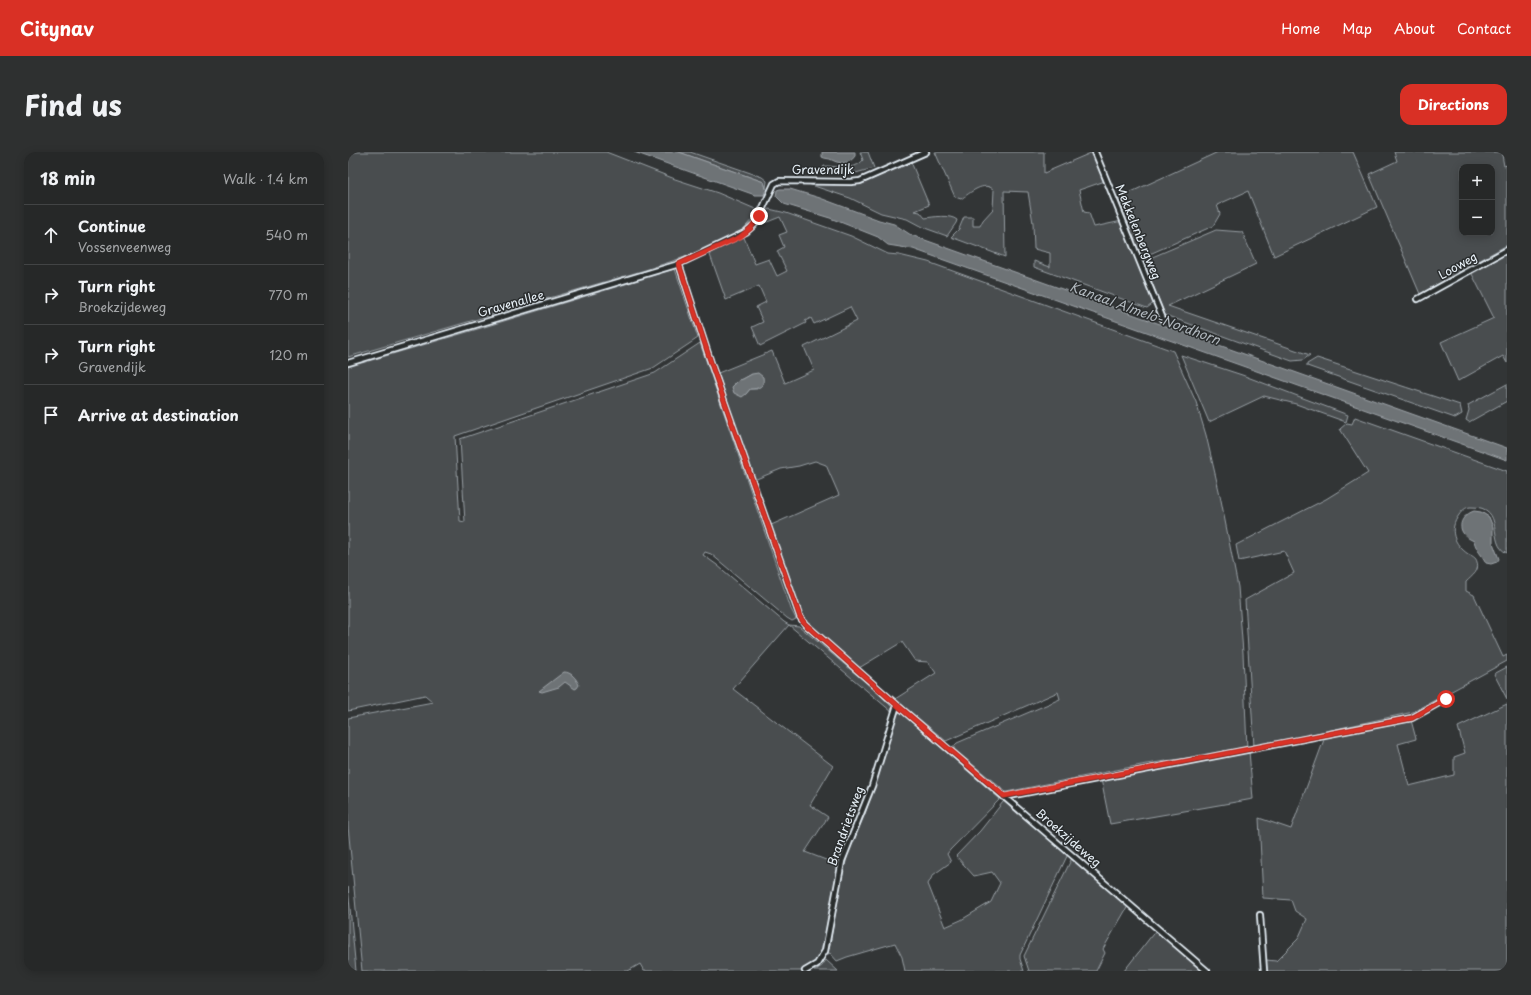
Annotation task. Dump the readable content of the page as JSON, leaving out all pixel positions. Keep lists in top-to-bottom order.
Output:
{
  "streets": {
    "street": [
      "Gravendijk",
      "Mekkelenbergweg",
      "Looweg",
      "Gravenallee",
      "Brandrietsweg",
      "Broekzijdeweg"
    ]
  },
  "crossings": [
    ["Gravendijk", "Gravenallee"],
    ["Gravendijk", "Broekzijdeweg"],
    ["Gravenallee", "Broekzijdeweg"],
    ["Brandrietsweg", "Broekzijdeweg"]
  ],
  "water": ["Kanaal Almelo-Nordhorn"],
  "page": {
    "header": "Citynav",
    "nav": [
      "Home",
      "Map",
      "About",
      "Contact"
    ],
    "title": "Find us",
    "buttons": "Directions",
    "heading": ["18 min", "Walk · 1.4 km"],
    "map_buttons": ["+", "−"],
    "list": [
      ["Continue", "Vossenveenweg", "540 m"],
      ["Turn right", "Broekzijdeweg", "770 m"],
      ["Turn right", "Gravendijk", "120 m"],
      "Arrive at destination"
    ]
  }
}
